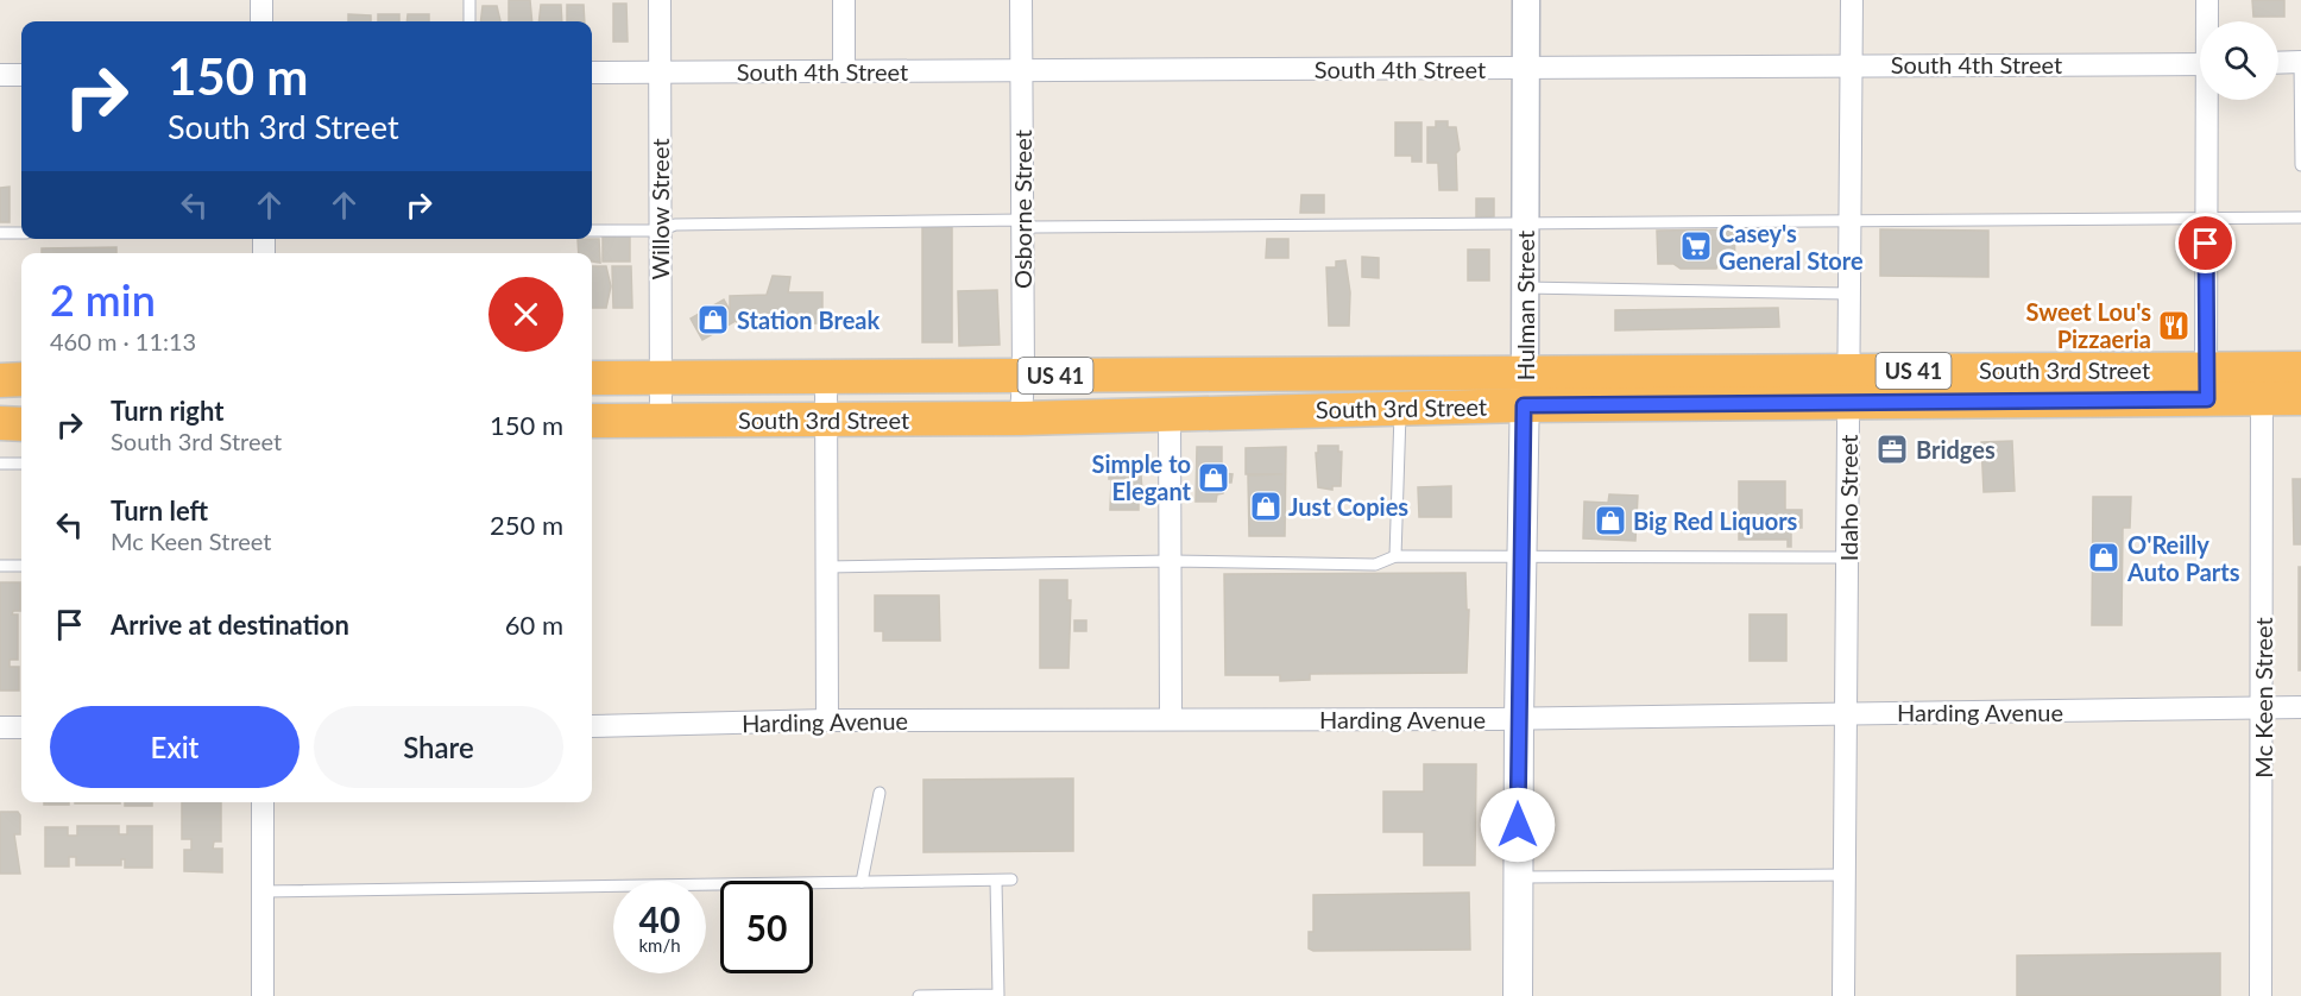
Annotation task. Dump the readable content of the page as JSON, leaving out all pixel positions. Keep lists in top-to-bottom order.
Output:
{
  "streets": {
    "highway": ["South 3rd Street", "US 41"],
    "main road": ["Hulman Street"],
    "street": [
      "South 4th Street",
      "Willow Street",
      "Osborne Street",
      "Idaho Street",
      "Mc Keen Street",
      "Harding Avenue"
    ]
  },
  "crossings": [
    ["South 4th Street", "Willow Street"],
    ["South 4th Street", "Osborne Street"],
    ["South 4th Street", "Hulman Street"],
    ["South 4th Street", "Idaho Street"],
    ["Willow Street", "South 3rd Street"],
    ["Osborne Street", "South 3rd Street"],
    ["Hulman Street", "South 3rd Street"],
    ["Hulman Street", "Harding Avenue"],
    ["South 3rd Street", "Idaho Street"],
    ["South 3rd Street", "Mc Keen Street"],
    ["Idaho Street", "Harding Avenue"],
    ["Mc Keen Street", "Harding Avenue"]
  ],
  "places": {
    "supermarket": ["Casey's General Store"],
    "shop": [
      "Station Break",
      "Simple to Elegant",
      "Just Copies",
      "Big Red Liquors",
      "O'Reilly Auto Parts"
    ],
    "restaurant": ["Sweet Lou's Pizzaeria"],
    "office": ["Bridges"]
  },
  "page": {
    "turn": ["150 m", "South 3rd Street"],
    "heading": ["2 min", "460 m · 11:13"],
    "list": [
      {
        "name": "Turn right",
        "note": "South 3rd Street",
        "value": "150 m"
      },
      {
        "name": "Turn left",
        "note": "Mc Keen Street",
        "value": "250 m"
      },
      {
        "name": "Arrive at destination",
        "value": "60 m"
      }
    ],
    "buttons": ["Exit", "Share"],
    "speed": "40 km/h",
    "limit": "50"
  }
}
